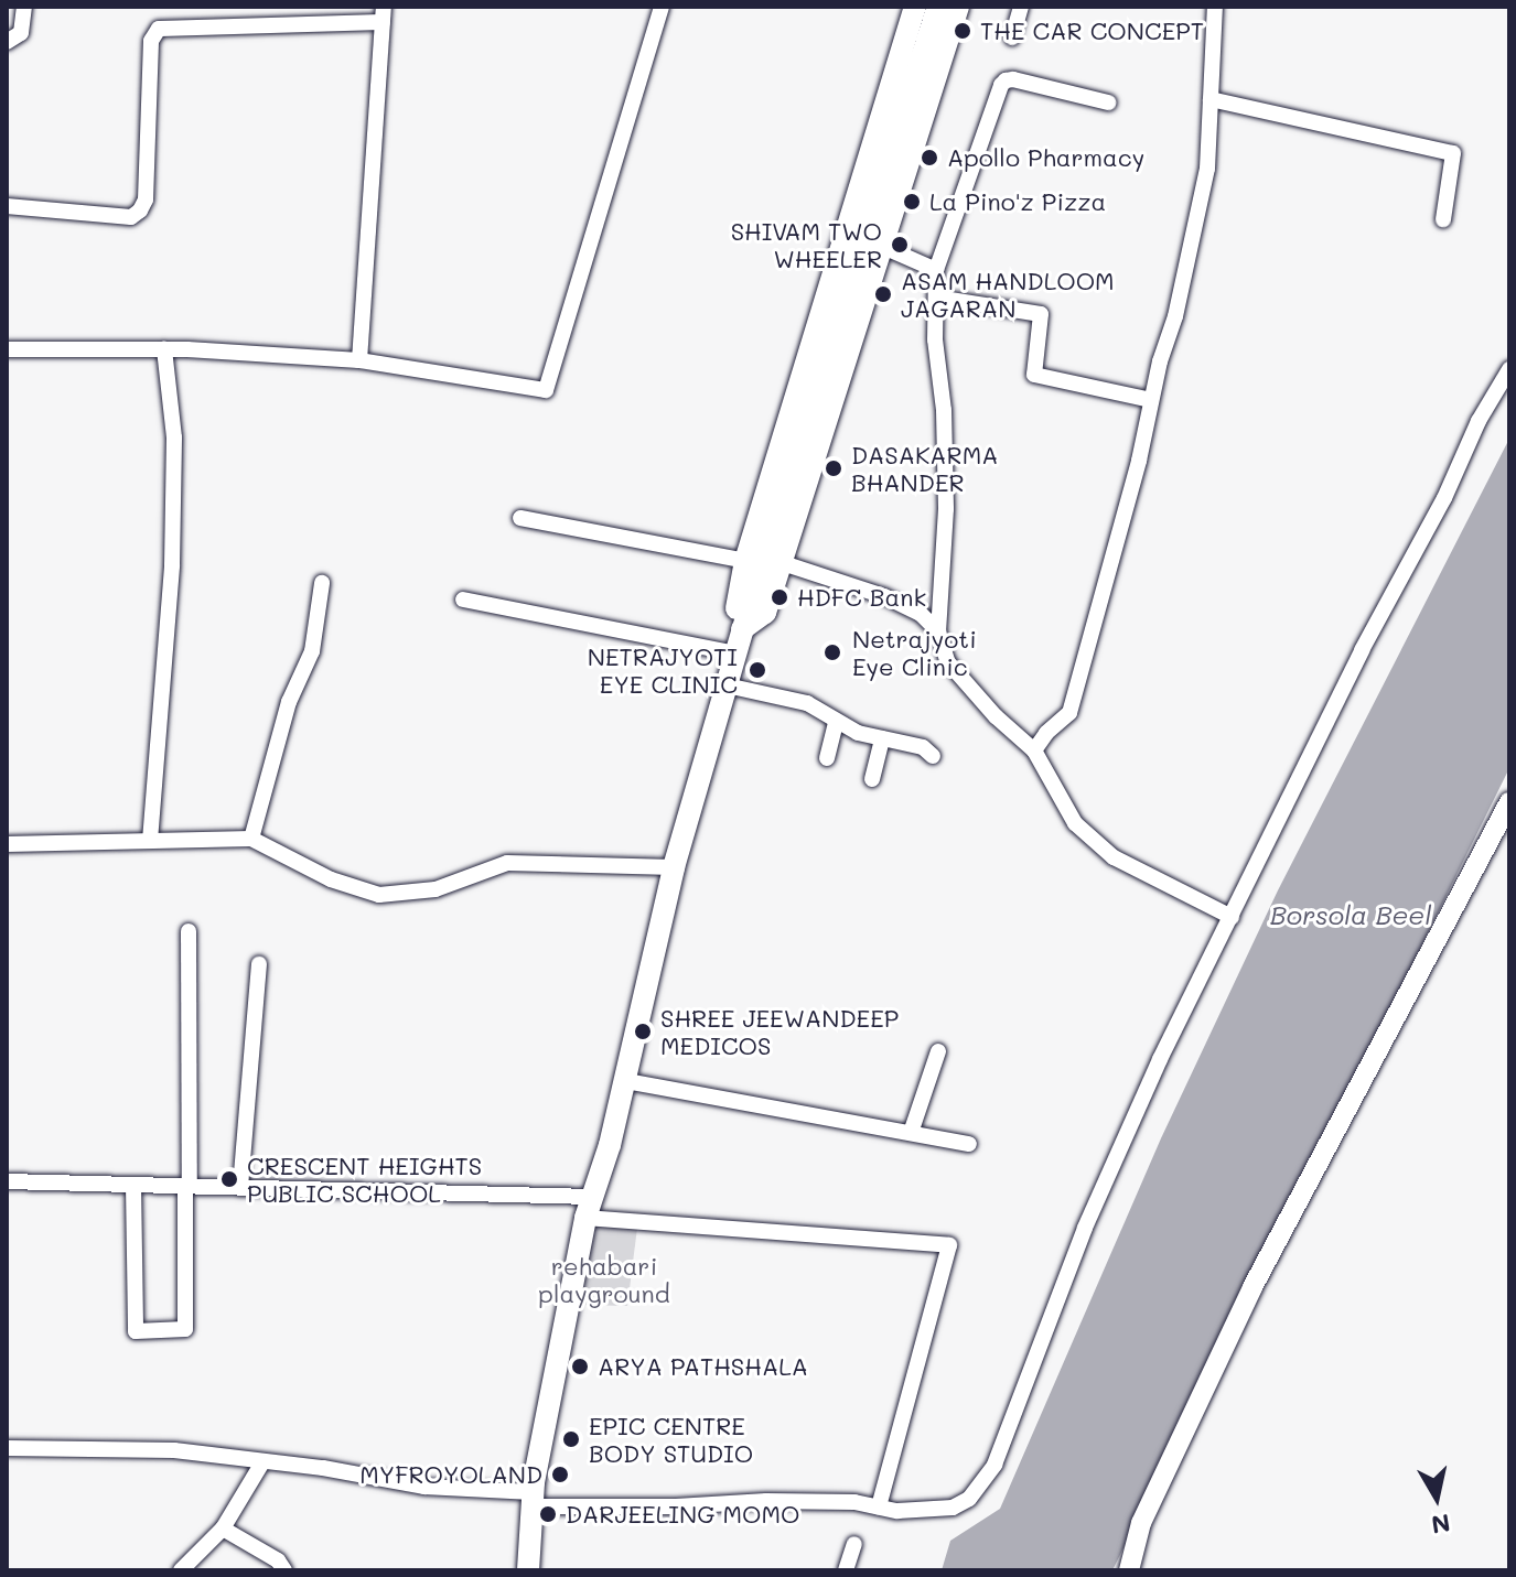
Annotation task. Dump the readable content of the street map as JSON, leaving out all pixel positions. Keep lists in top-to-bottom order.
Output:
{
  "water": ["Borsola Beel"],
  "parks": ["rehabari playground"],
  "places": [
    "THE CAR CONCEPT",
    "Apollo Pharmacy",
    "La Pino'z Pizza",
    "SHIVAM TWO WHEELER",
    "ASAM HANDLOOM JAGARAN",
    "DASAKARMA BHANDER",
    "HDFC Bank",
    "Netrajyoti Eye Clinic",
    "NETRAJYOTI EYE CLINIC",
    "SHREE JEEWANDEEP MEDICOS",
    "CRESCENT HEIGHTS PUBLIC SCHOOL",
    "ARYA PATHSHALA",
    "EPIC CENTRE BODY STUDIO",
    "MYFROYOLAND",
    "DARJEELING MOMO"
  ],
  "north": "bottom"
}
